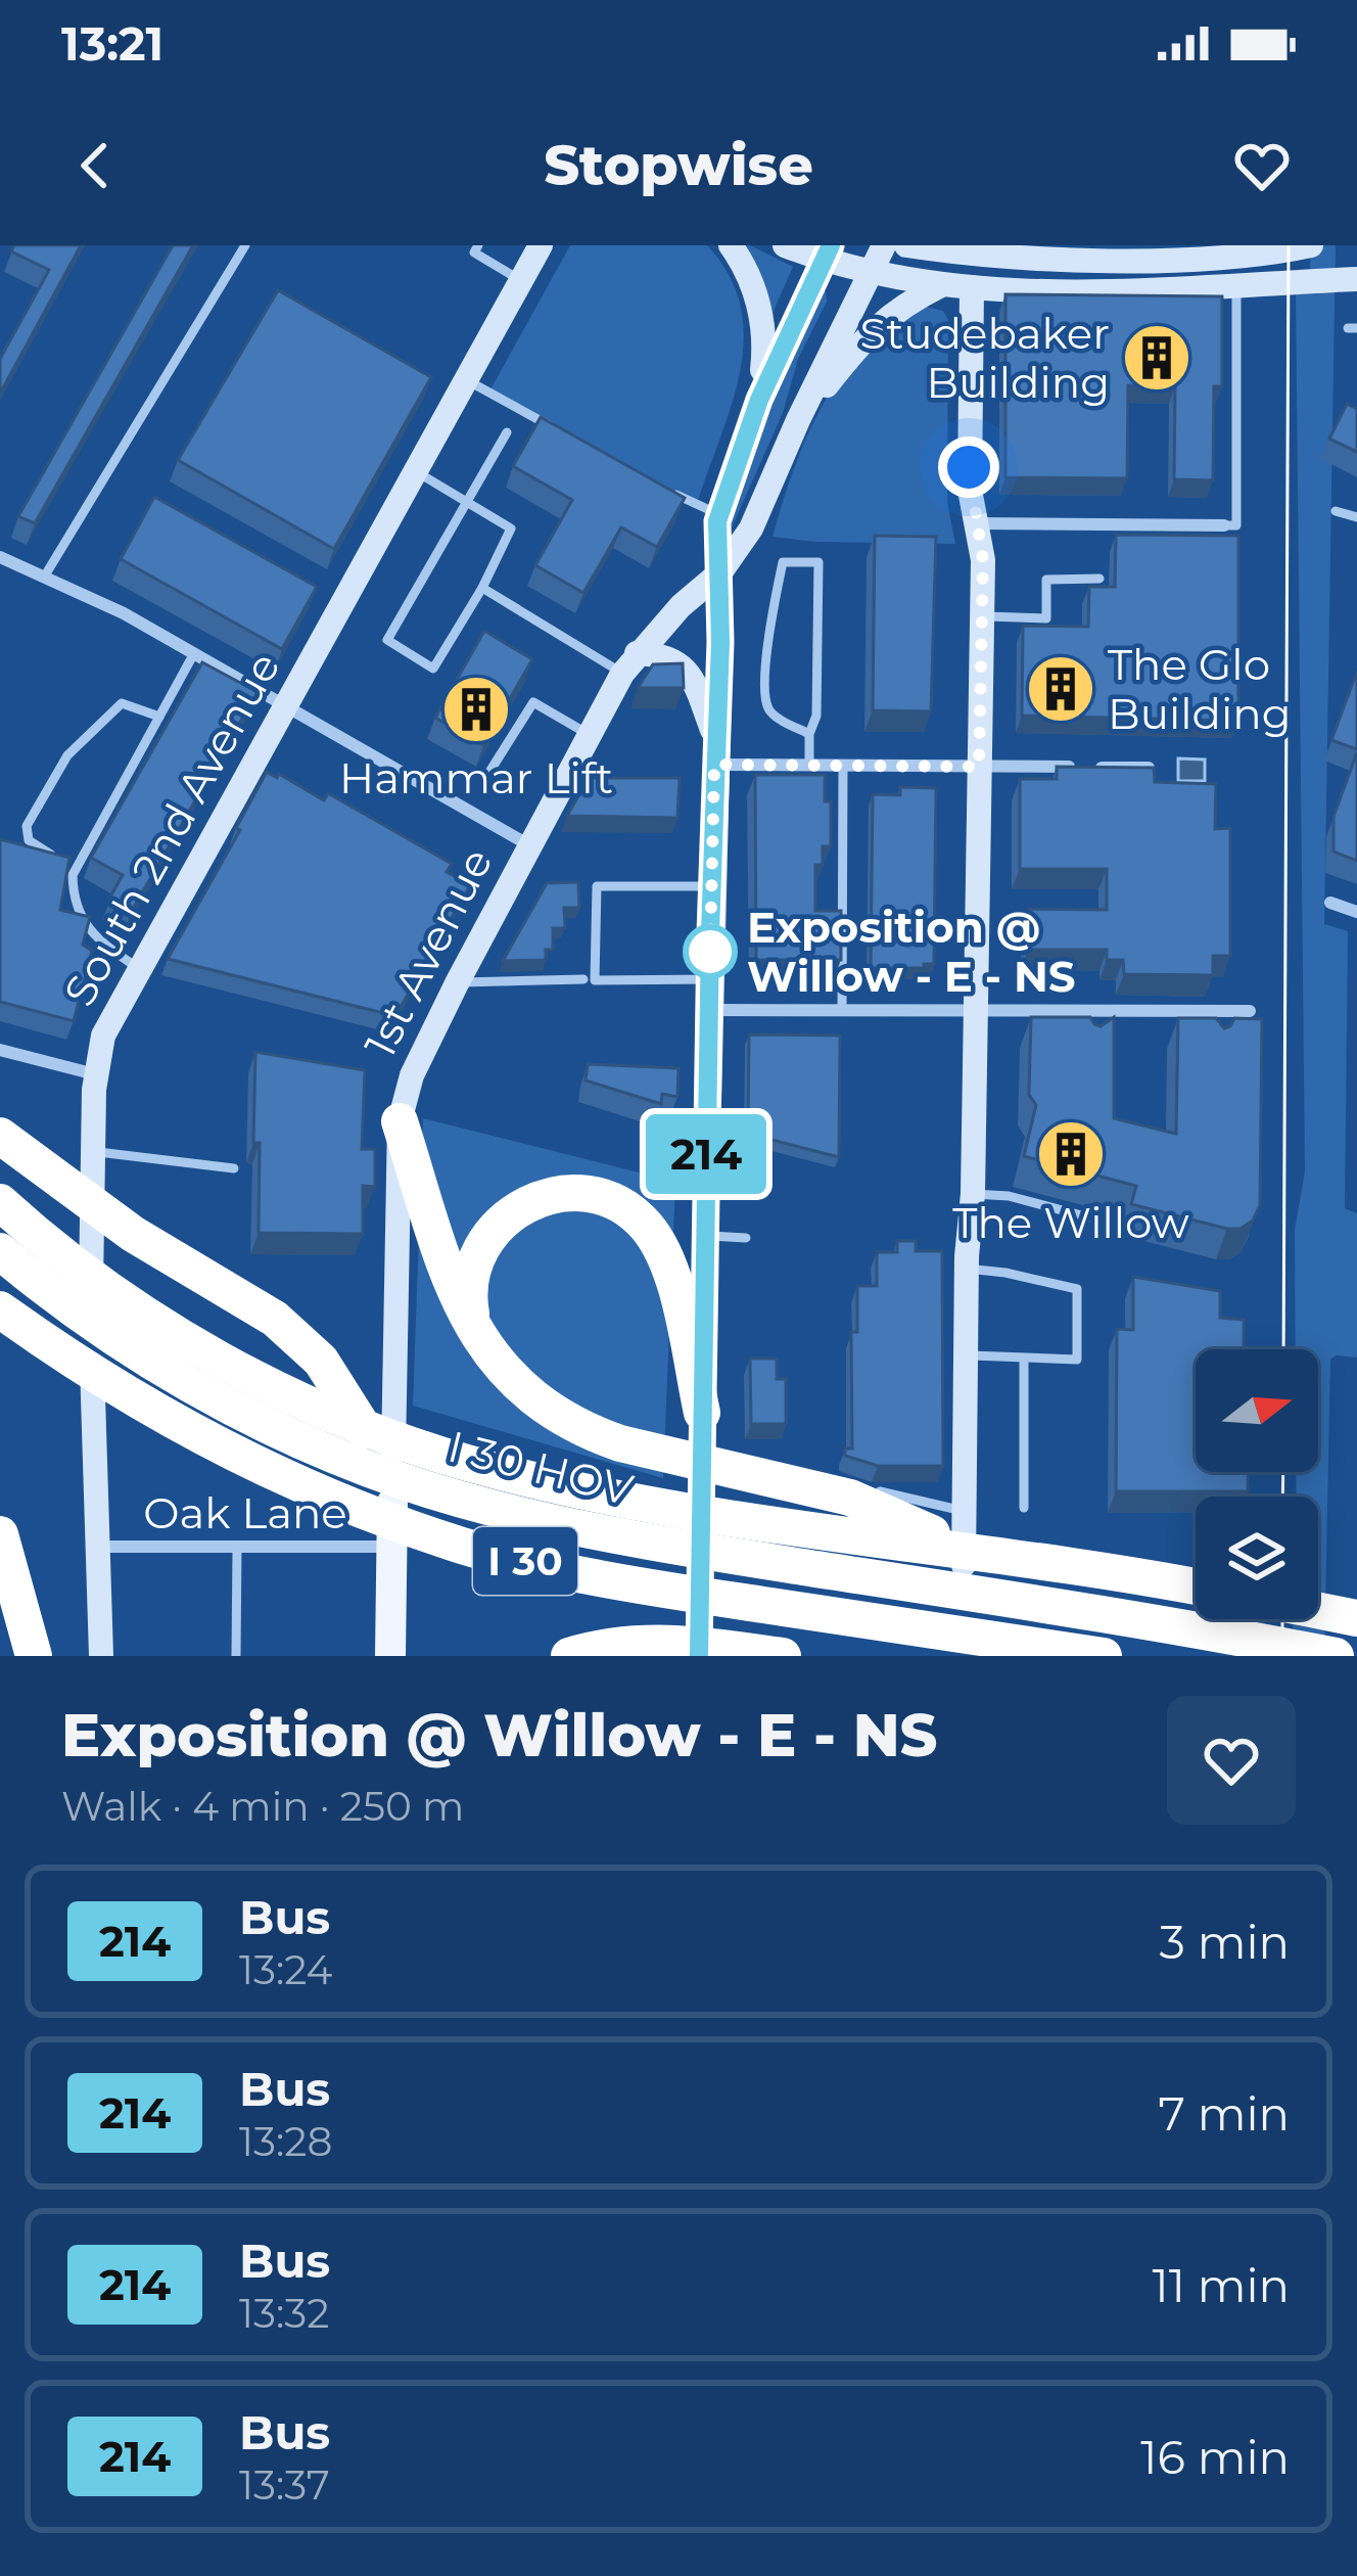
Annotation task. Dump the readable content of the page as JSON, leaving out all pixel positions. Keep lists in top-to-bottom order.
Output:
{
  "streets": {
    "highway": ["I 30 HOV", "I 30"],
    "main road": ["South 2nd Avenue", "1st Avenue"],
    "street": ["Oak Lane"]
  },
  "crossings": [
    ["South 2nd Avenue", "Oak Lane"],
    ["1st Avenue", "Oak Lane"]
  ],
  "places": {
    "building": [
      "Studebaker Building",
      "The Glo Building",
      "Hammar Lift",
      "The Willow"
    ],
    "other": ["Exposition @ Willow - E - NS"]
  },
  "lines": ["bus line 214"],
  "north": "right",
  "page": {
    "status": "13:21",
    "header": "Stopwise",
    "on_map": "214",
    "heading": ["Exposition @ Willow - E - NS", "Walk · 4 min · 250 m"],
    "list": [
      {
        "mark": "214",
        "name": "Bus",
        "note": "13:24",
        "value": "3 min"
      },
      {
        "mark": "214",
        "name": "Bus",
        "note": "13:28",
        "value": "7 min"
      },
      {
        "mark": "214",
        "name": "Bus",
        "note": "13:32",
        "value": "11 min"
      },
      {
        "mark": "214",
        "name": "Bus",
        "note": "13:37",
        "value": "16 min"
      }
    ]
  }
}
